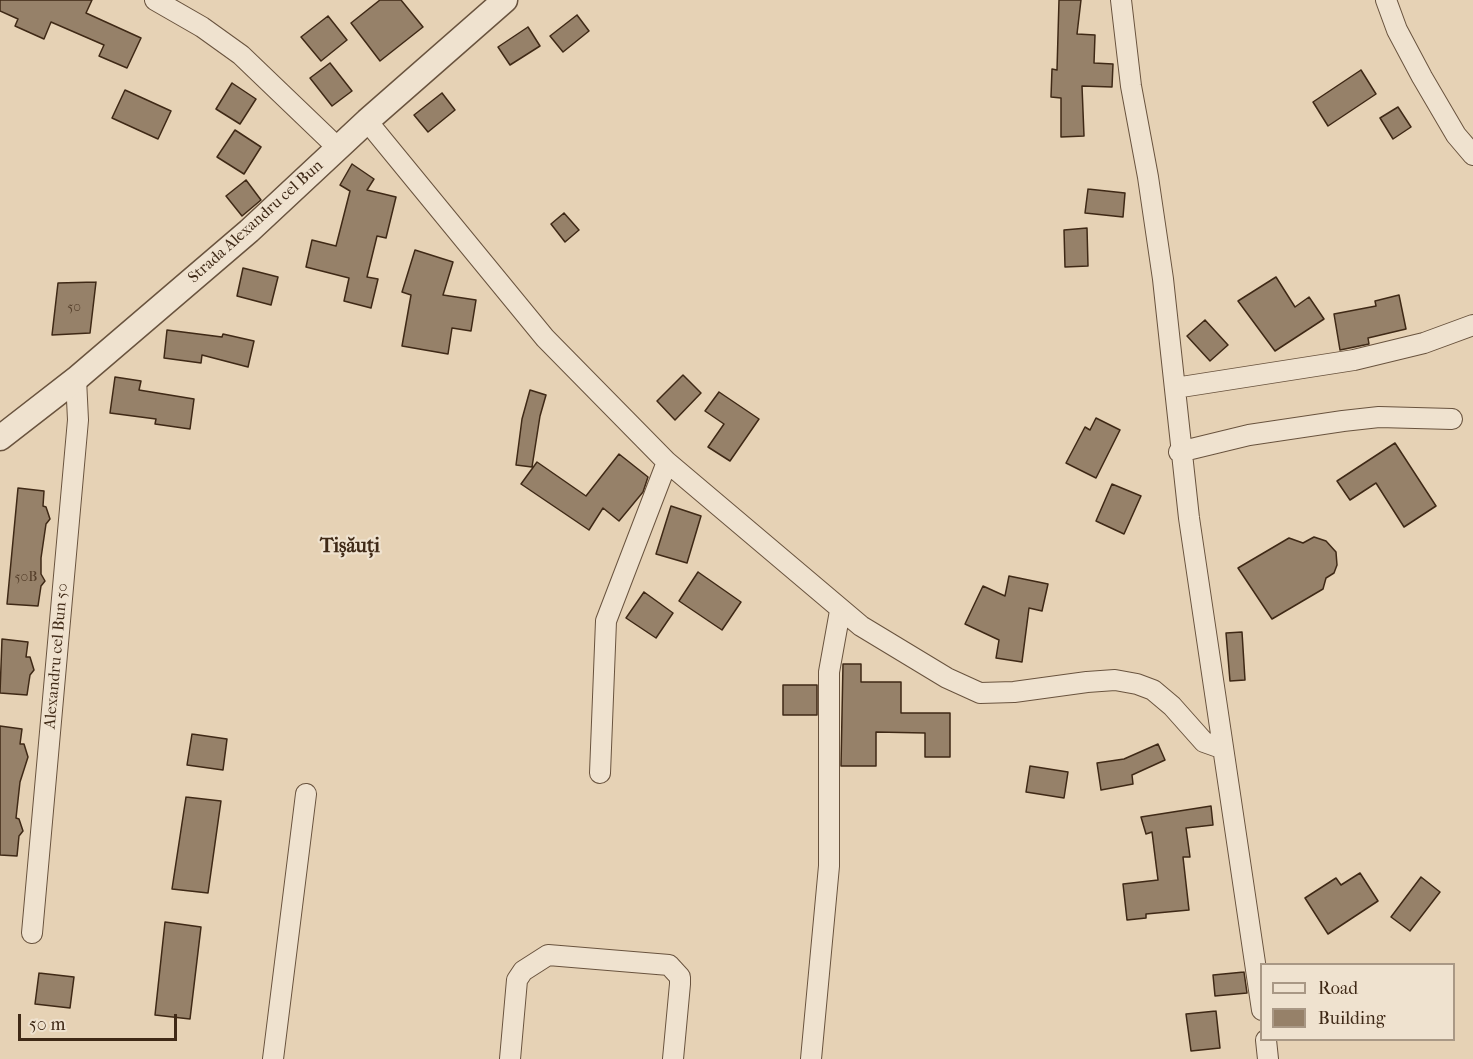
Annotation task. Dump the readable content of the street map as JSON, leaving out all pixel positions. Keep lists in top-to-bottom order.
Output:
{
  "streets": {
    "street": ["Strada Alexandru cel Bun", "Alexandru cel Bun 50"]
  },
  "crossings": [
    ["Strada Alexandru cel Bun", "Alexandru cel Bun 50"]
  ],
  "districts": ["Tișăuți"],
  "house_numbers": ["50", "50B"],
  "legend": ["Road", "Building"],
  "scale_bar": "50 m"
}
